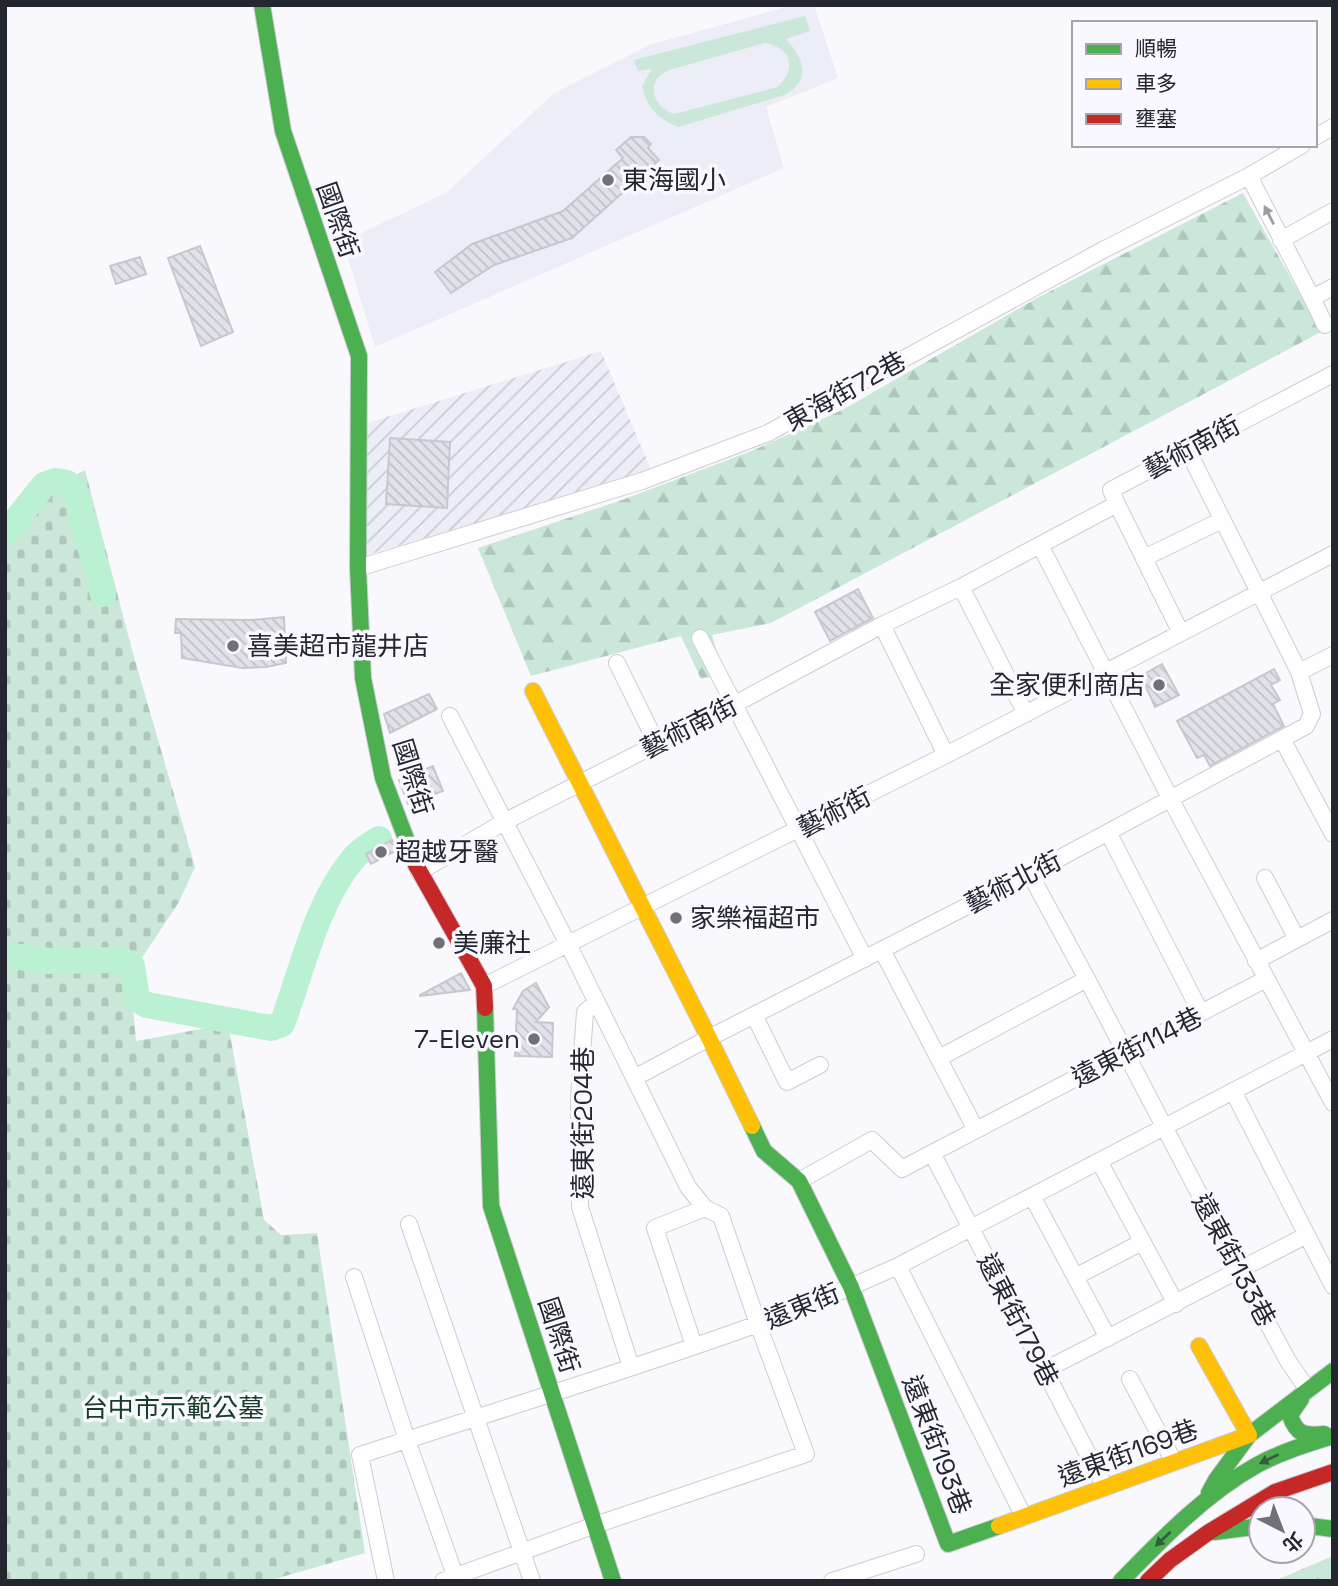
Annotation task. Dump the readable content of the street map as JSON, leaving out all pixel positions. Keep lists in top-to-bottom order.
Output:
{
  "streets": {
    "street": [
      "國際街",
      "東海街72巷",
      "藝術南街",
      "藝術街",
      "藝術北街",
      "遠東街114巷",
      "遠東街204巷",
      "遠東街133巷",
      "遠東街",
      "遠東街179巷",
      "遠東街193巷",
      "遠東街169巷"
    ]
  },
  "crossings": [
    ["國際街", "東海街72巷"],
    ["國際街", "藝術南街"],
    ["國際街", "藝術街"],
    ["國際街", "遠東街"],
    ["藝術南街", "藝術北街"],
    ["藝術街", "藝術北街"],
    ["藝術北街", "遠東街133巷"],
    ["遠東街114巷", "遠東街133巷"],
    ["遠東街114巷", "遠東街179巷"],
    ["遠東街204巷", "遠東街"],
    ["遠東街133巷", "遠東街"],
    ["遠東街", "遠東街179巷"],
    ["遠東街", "遠東街193巷"],
    ["遠東街179巷", "遠東街169巷"],
    ["遠東街193巷", "遠東街169巷"]
  ],
  "parks": ["台中市示範公墓"],
  "places": [
    "東海國小",
    "喜美超市龍井店",
    "全家便利商店",
    "超越牙醫",
    "家樂福超市",
    "美廉社",
    "7-Eleven"
  ],
  "legend": ["順暢", "車多", "壅塞"],
  "north": "bottom right"
}
